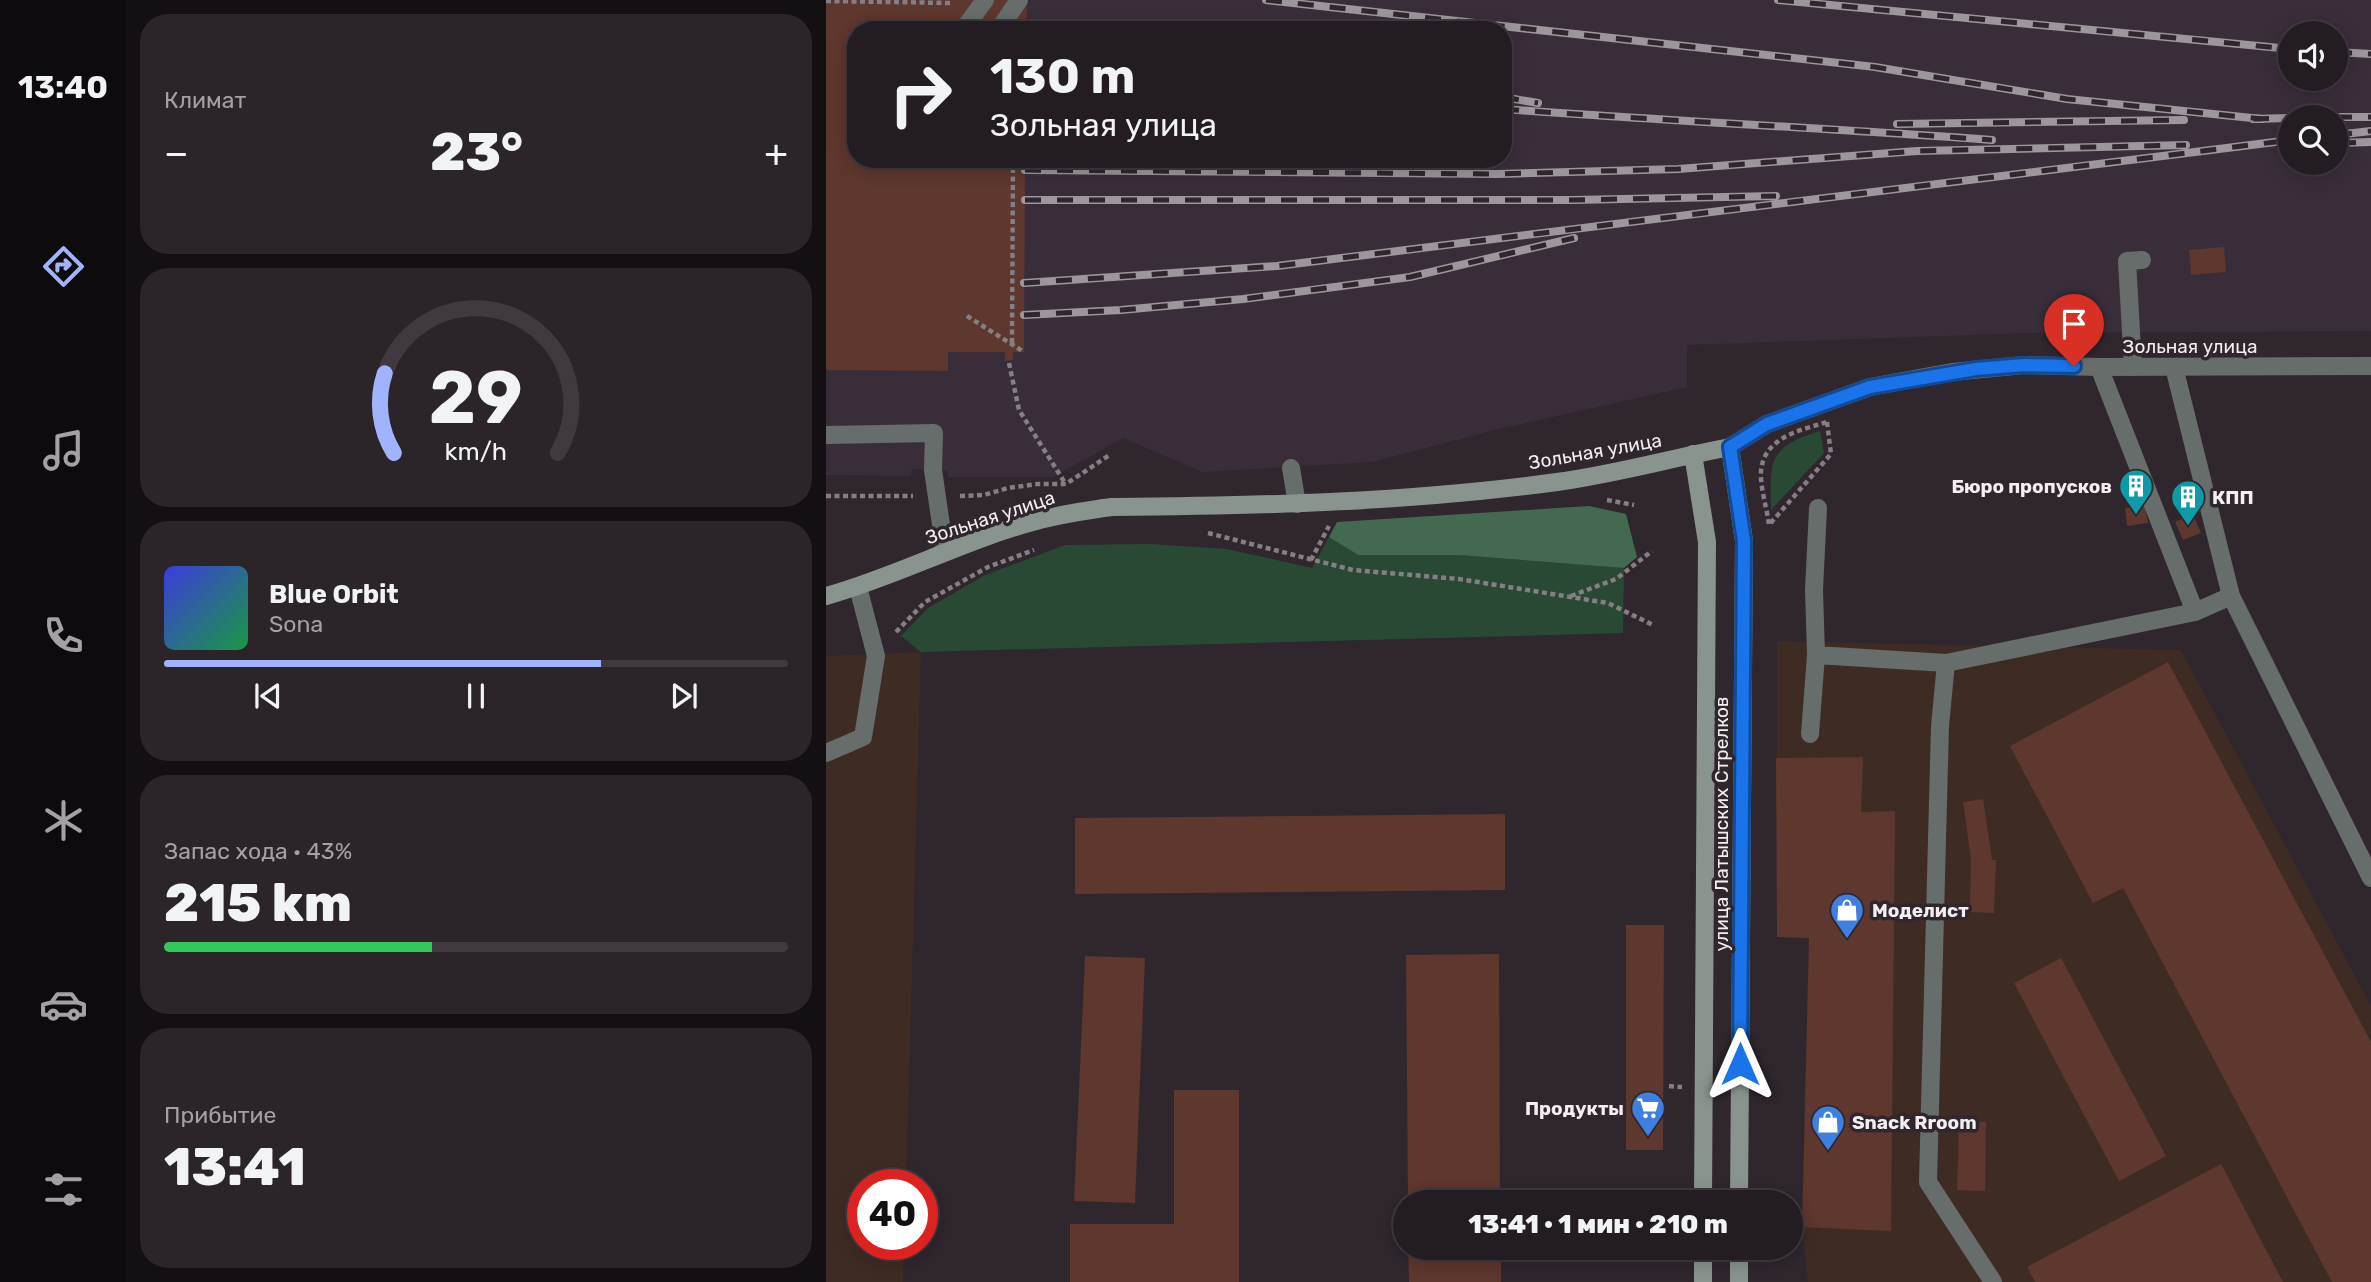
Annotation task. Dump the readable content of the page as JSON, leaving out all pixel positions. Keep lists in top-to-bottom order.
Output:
{
  "streets": {
    "street": ["Зольная улица", "улица Латышских Стрелков"]
  },
  "crossings": [
    ["Зольная улица", "улица Латышских Стрелков"]
  ],
  "places": {
    "building": ["Бюро пропусков", "КПП"],
    "shop": ["Моделист", "Snack Rroom"],
    "supermarket": ["Продукты"]
  },
  "page": {
    "tabs": "13:40",
    "tile": [
      "Климат",
      ["Запас хода · 43%", "215 km"],
      ["Прибытие", "13:41"]
    ],
    "turn": ["130 m", "Зольная улица"],
    "heat": ["−", "23°", "+"],
    "song": ["Blue Orbit", "Sona"],
    "limit": "40",
    "trip": "13:41 · 1 мин · 210 m",
    "gauge": ["29", "km/h"]
  }
}
